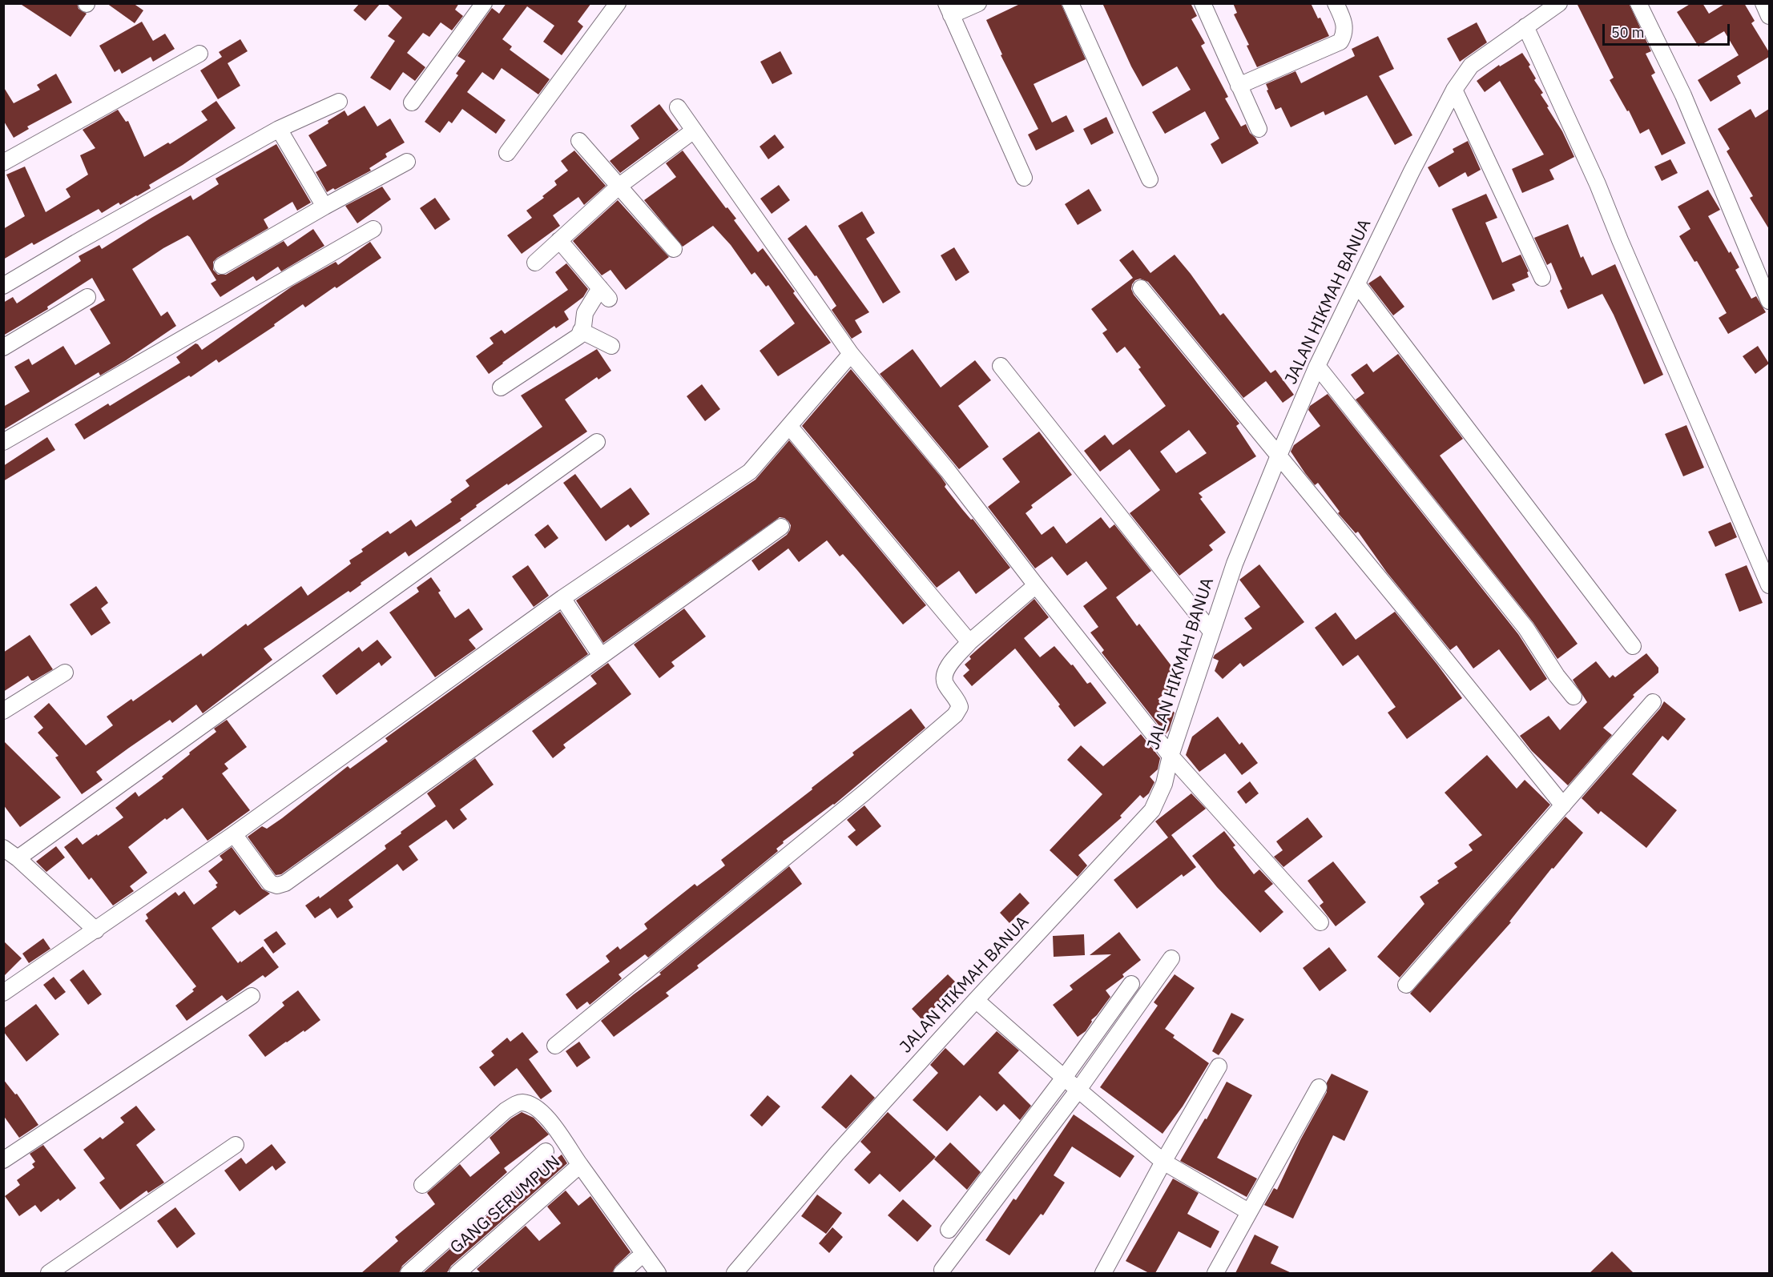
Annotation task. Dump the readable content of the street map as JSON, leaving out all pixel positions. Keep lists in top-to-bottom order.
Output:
{
  "streets": {
    "street": ["JALAN HIKMAH BANUA", "GANG SERUMPUN"]
  },
  "scale_bar": "50 m"
}
